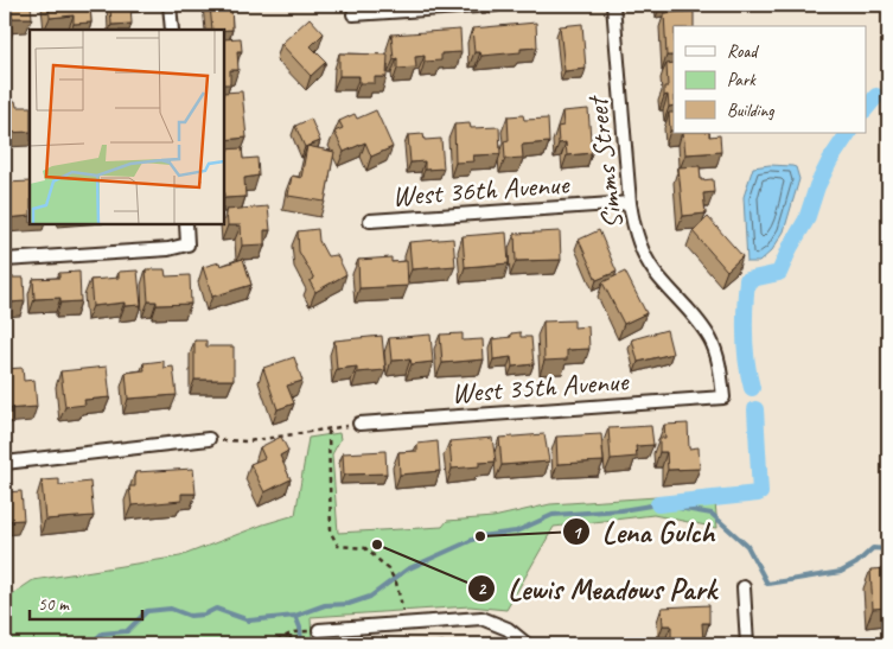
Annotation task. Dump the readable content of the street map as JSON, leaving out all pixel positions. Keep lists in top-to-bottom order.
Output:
{
  "streets": {
    "street": ["Simms Street", "West 36th Avenue", "West 35th Avenue"]
  },
  "crossings": [
    ["Simms Street", "West 36th Avenue"],
    ["Simms Street", "West 35th Avenue"]
  ],
  "places": ["Lena Gulch", "Lewis Meadows Park"],
  "legend": ["Road", "Park", "Building"],
  "scale_bar": "50 m"
}
